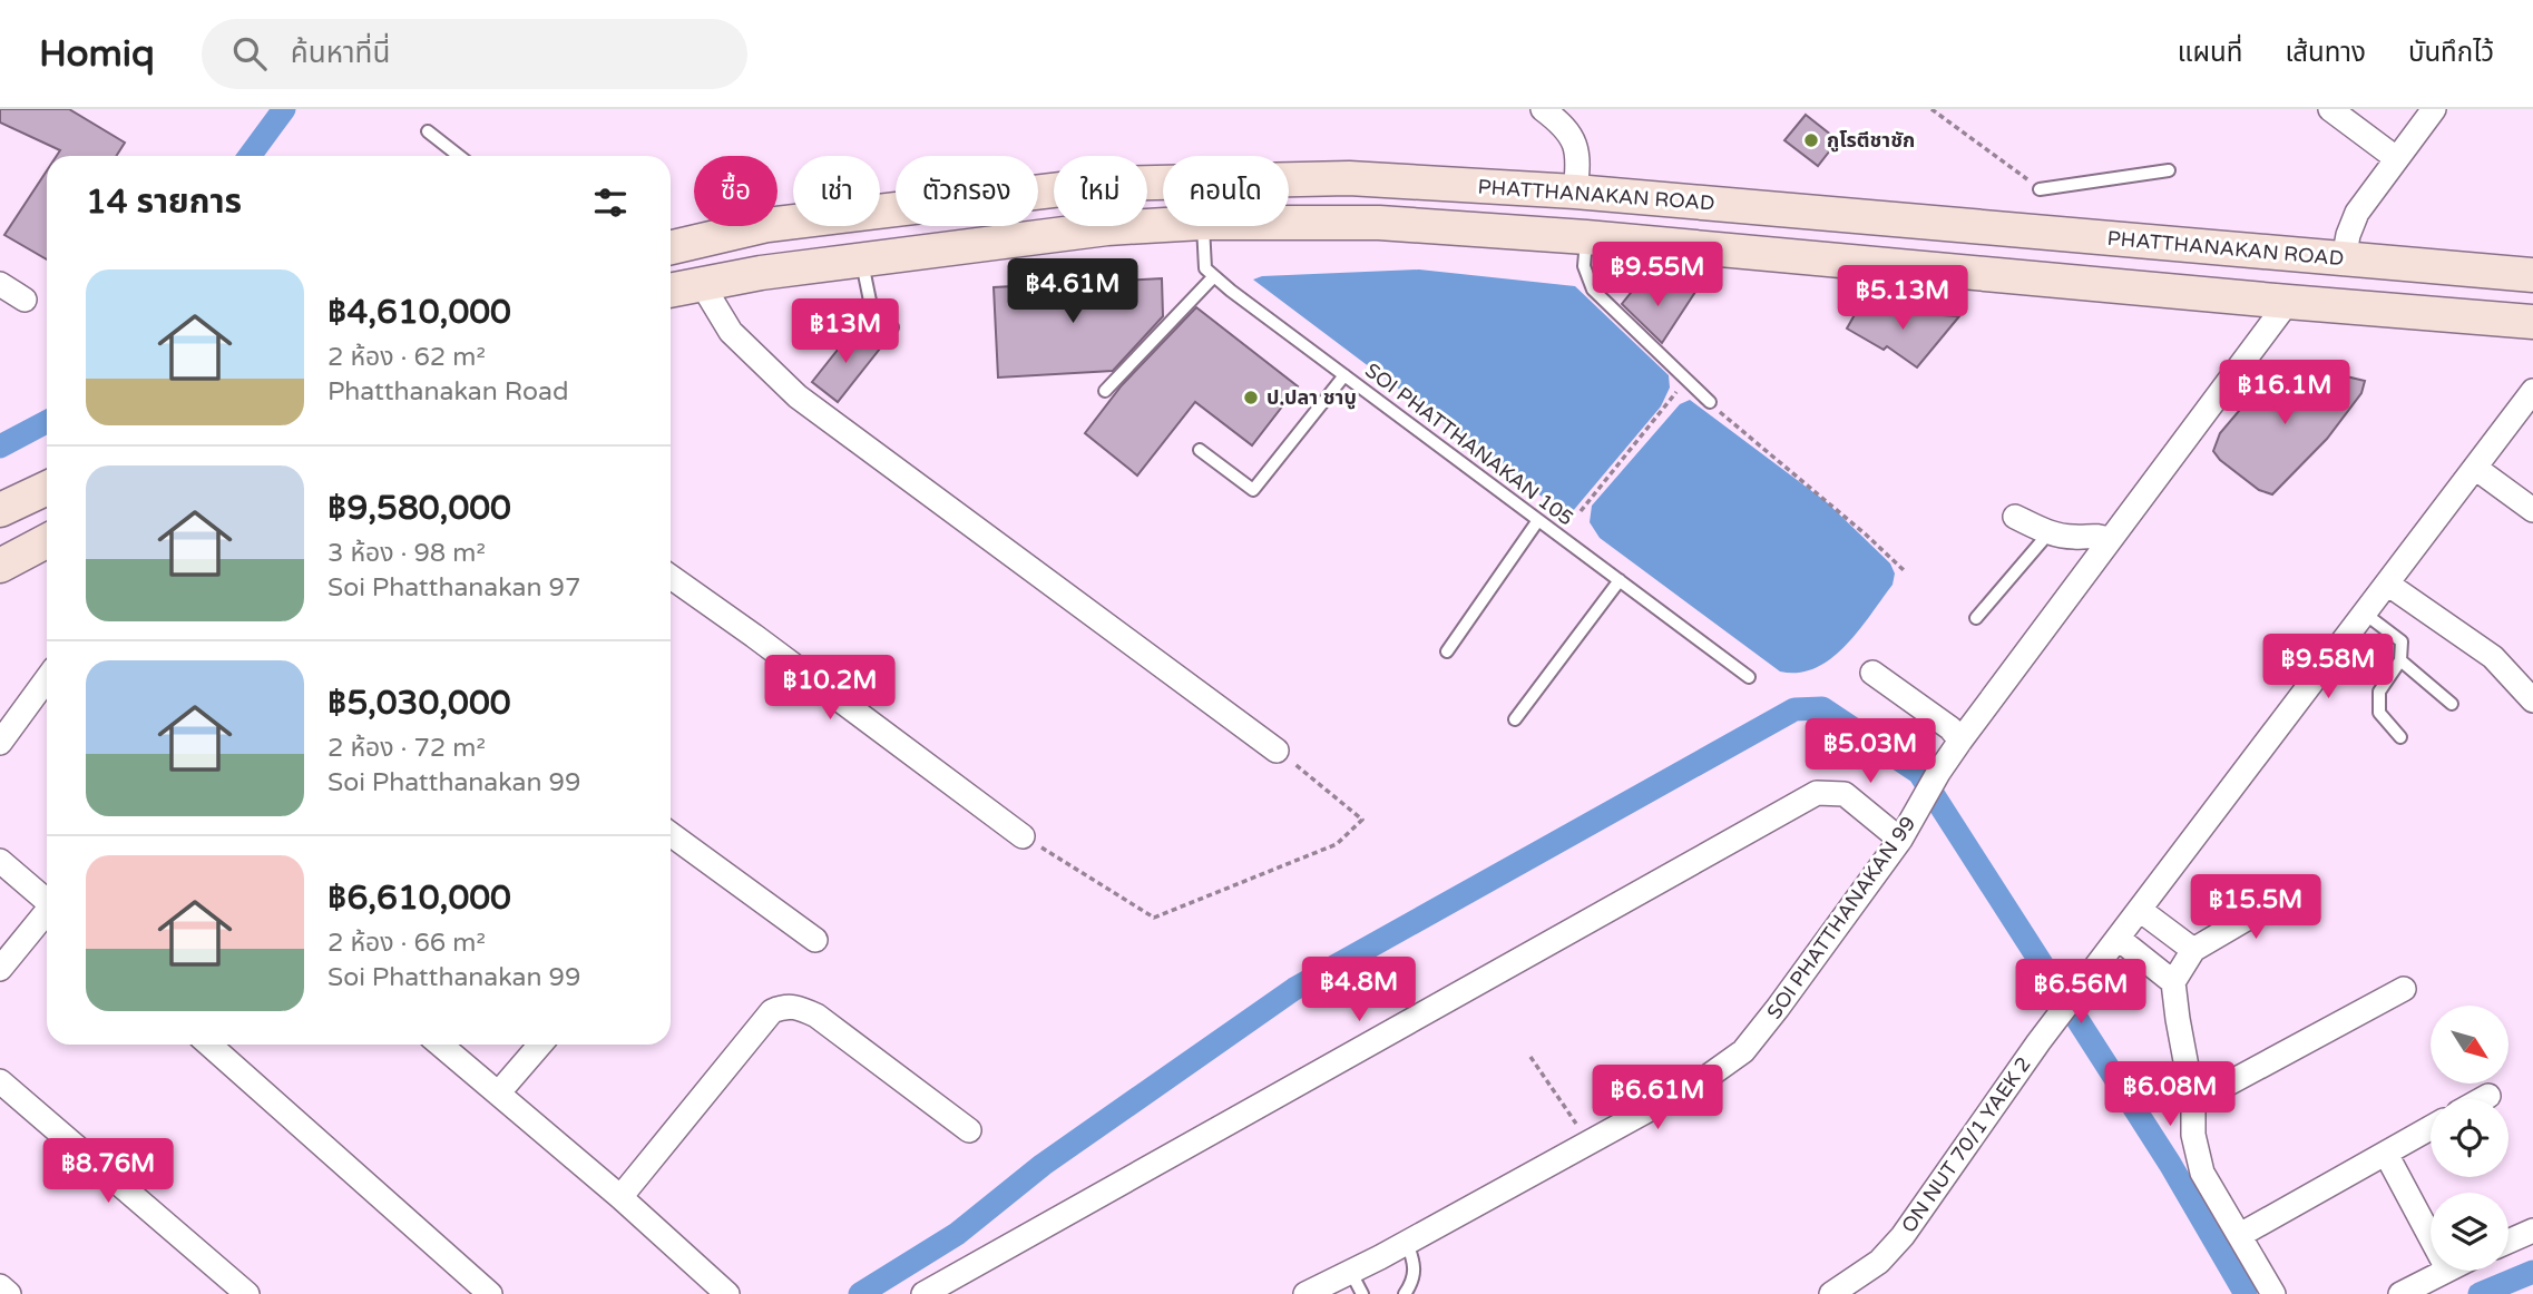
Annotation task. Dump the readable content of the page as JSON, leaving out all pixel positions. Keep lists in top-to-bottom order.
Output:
{
  "streets": {
    "main road": ["PHATTHANAKAN ROAD"],
    "street": ["SOI PHATTHANAKAN 99", "ON NUT 70/1 YAEK 2"],
    "lane": ["SOI PHATTHANAKAN 105"]
  },
  "places": ["กูโรตีชาชัก", "ป.ปลา ชาบู"],
  "north": "bottom right",
  "page": {
    "header": "Homiq",
    "search": "ค้นหาที่นี่",
    "nav": ["แผนที่", "เส้นทาง", "บันทึกไว้"],
    "chip": [
      "ซื้อ",
      "เช่า",
      "ตัวกรอง",
      "ใหม่",
      "คอนโด"
    ],
    "heading": "14 รายการ",
    "price": [
      "฿9.55M",
      "฿4.61M",
      "฿5.13M",
      "฿13M",
      "฿16.1M",
      "฿9.58M",
      "฿10.2M",
      "฿5.03M",
      "฿15.5M",
      "฿4.8M",
      "฿6.56M",
      "฿6.08M",
      "฿6.61M",
      "฿8.76M"
    ],
    "list": [
      {
        "name": "฿4,610,000",
        "note": "2 ห้อง · 62 m² · Phatthanakan Road"
      },
      {
        "name": "฿9,580,000",
        "note": "3 ห้อง · 98 m² · Soi Phatthanakan 97"
      },
      {
        "name": "฿5,030,000",
        "note": "2 ห้อง · 72 m² · Soi Phatthanakan 99"
      },
      {
        "name": "฿6,610,000",
        "note": "2 ห้อง · 66 m² · Soi Phatthanakan 99"
      }
    ]
  }
}
